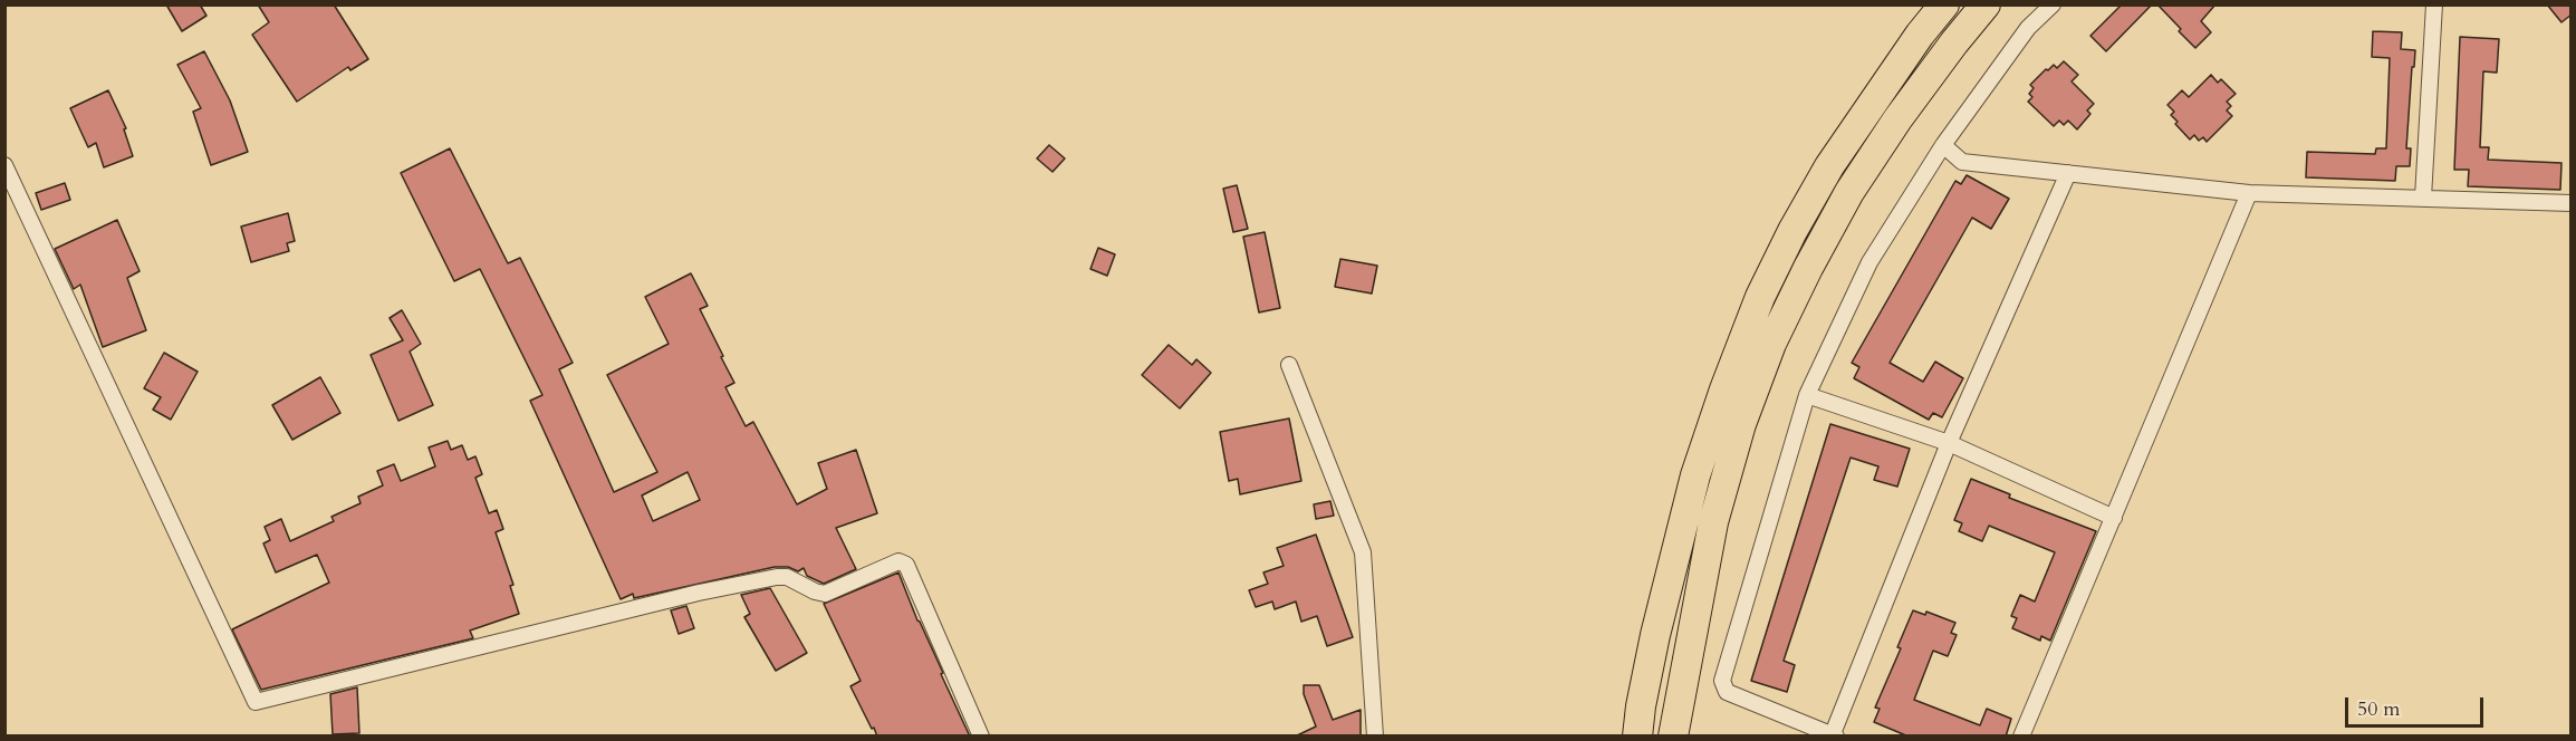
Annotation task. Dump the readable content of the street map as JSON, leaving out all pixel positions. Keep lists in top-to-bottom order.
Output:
{
  "scale_bar": "50 m"
}
